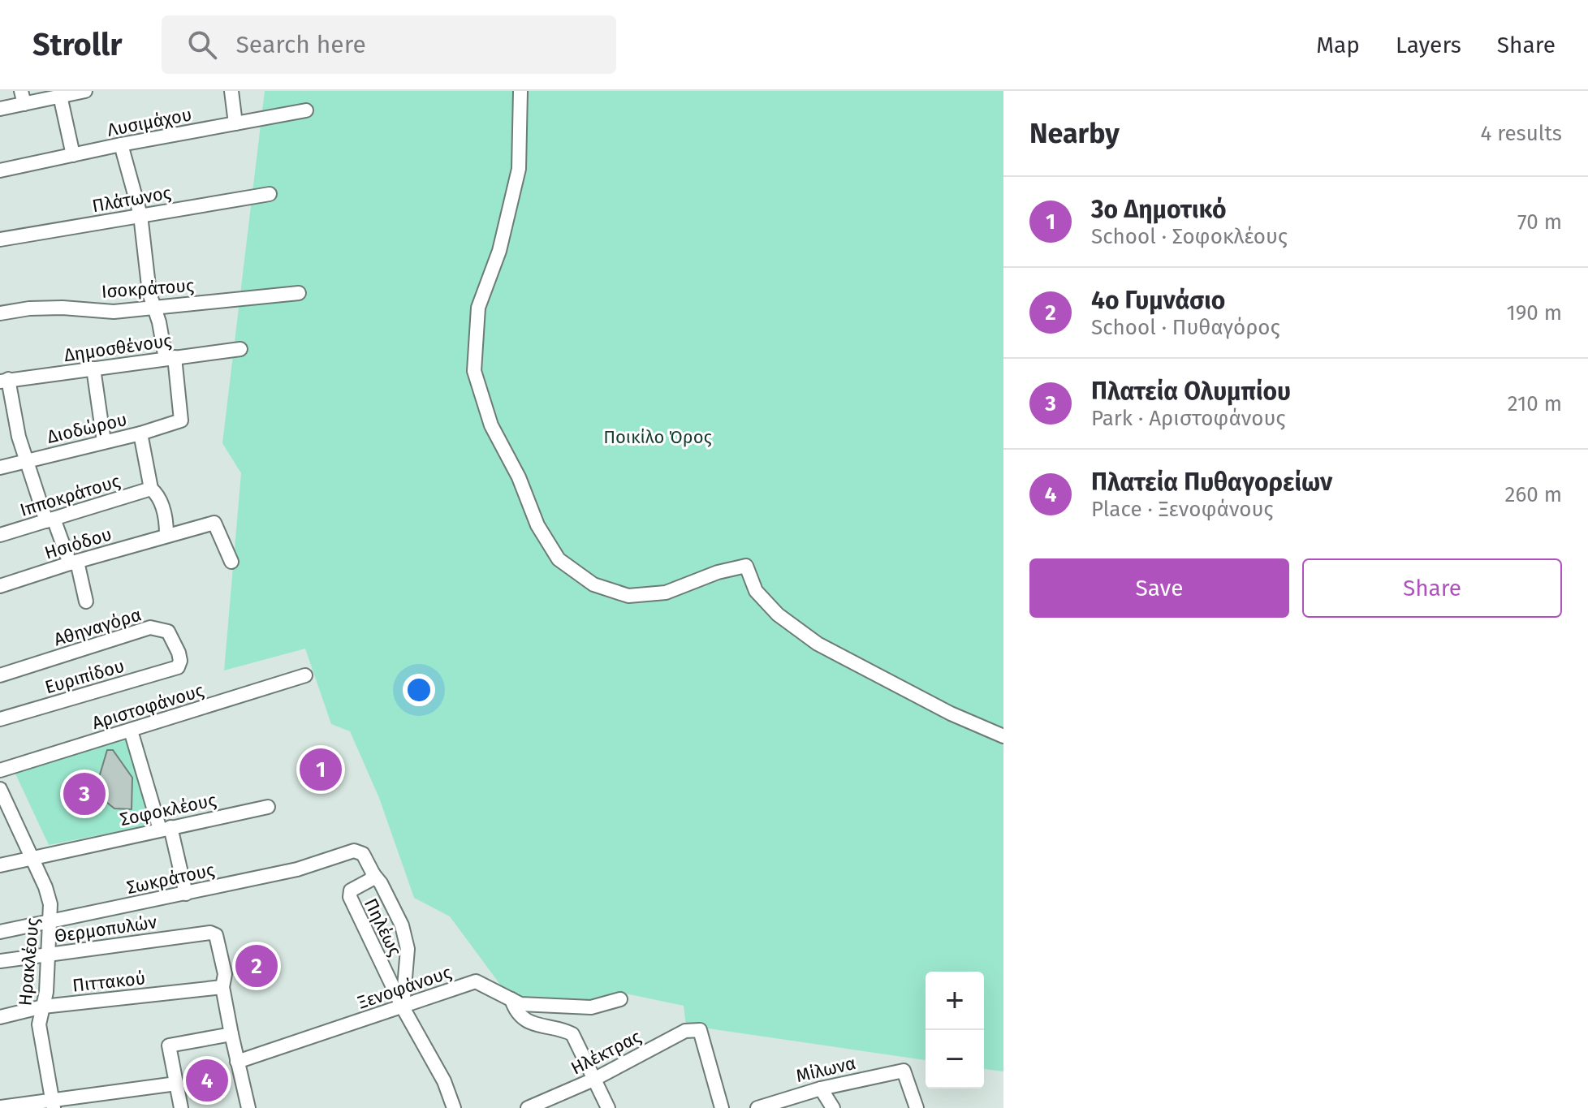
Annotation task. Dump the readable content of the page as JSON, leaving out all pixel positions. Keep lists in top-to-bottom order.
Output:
{
  "streets": {
    "street": [
      "Λυσιμάχου",
      "Πλάτωνος",
      "Ισοκράτους",
      "Δημοσθένους",
      "Διοδώρου",
      "Ιπποκράτους",
      "Ησιόδου",
      "Αθηναγόρα",
      "Ευριπίδου",
      "Αριστοφάνους",
      "Σοφοκλέους",
      "Σωκράτους",
      "Πηλέως",
      "Θερμοπυλών",
      "Ηρακλέους",
      "Πιττακού",
      "Ξενοφάνους",
      "Ηλέκτρας",
      "Μίλωνα"
    ]
  },
  "crossings": [
    ["Δημοσθένους", "Διοδώρου"],
    ["Αθηναγόρα", "Ευριπίδου"],
    ["Σοφοκλέους", "Ηρακλέους"],
    ["Σωκράτους", "Πηλέως"],
    ["Σωκράτους", "Ηρακλέους"],
    ["Πηλέως", "Ξενοφάνους"],
    ["Θερμοπυλών", "Ηρακλέους"],
    ["Θερμοπυλών", "Πιττακού"],
    ["Ηρακλέους", "Πιττακού"]
  ],
  "parks": ["Ποικίλο Όρος"],
  "page": {
    "header": "Strollr",
    "search": "Search here",
    "nav": ["Map", "Layers", "Share"],
    "heading": ["Nearby", "4 results"],
    "list": [
      {
        "mark": "1",
        "name": "3ο Δημοτικό",
        "note": "School · Σοφοκλέους",
        "value": "70 m"
      },
      {
        "mark": "2",
        "name": "4ο Γυμνάσιο",
        "note": "School · Πυθαγόρος",
        "value": "190 m"
      },
      {
        "mark": "3",
        "name": "Πλατεία Ολυμπίου",
        "note": "Park · Αριστοφάνους",
        "value": "210 m"
      },
      {
        "mark": "4",
        "name": "Πλατεία Πυθαγορείων",
        "note": "Place · Ξενοφάνους",
        "value": "260 m"
      }
    ],
    "buttons": ["Save", "Share"],
    "pins": [
      "1",
      "3",
      "2",
      "4"
    ],
    "map_buttons": ["+", "−"]
  }
}
